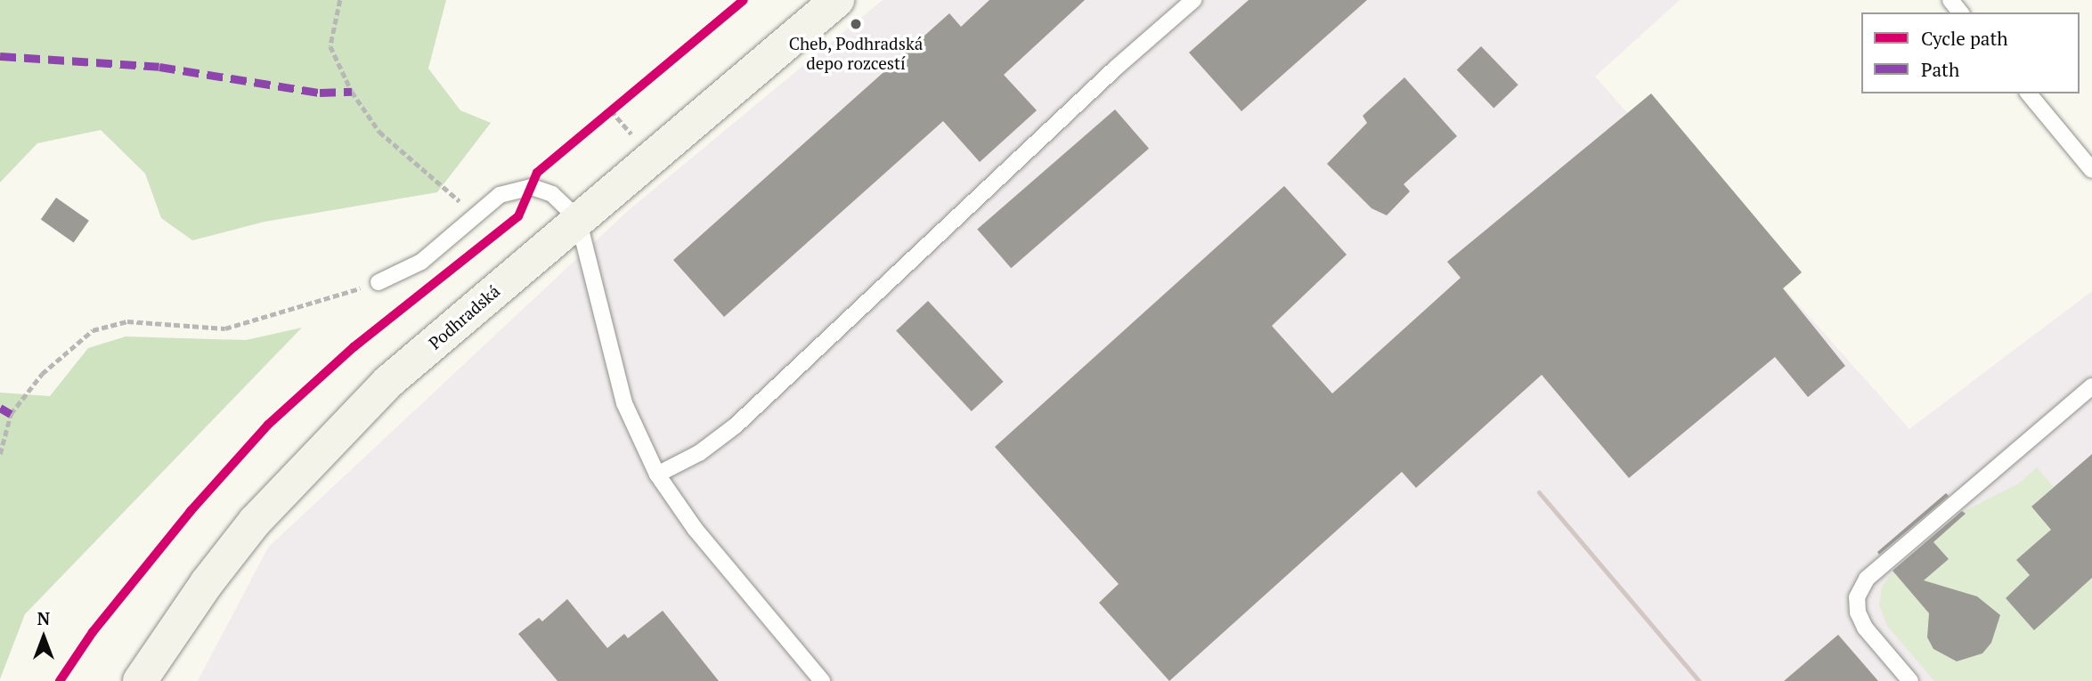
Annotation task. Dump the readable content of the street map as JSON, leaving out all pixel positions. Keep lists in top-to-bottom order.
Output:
{
  "streets": {
    "main road": ["Podhradská"]
  },
  "places": ["Cheb, Podhradská depo rozcestí"],
  "legend": ["Cycle path", "Path"],
  "north": "top"
}
